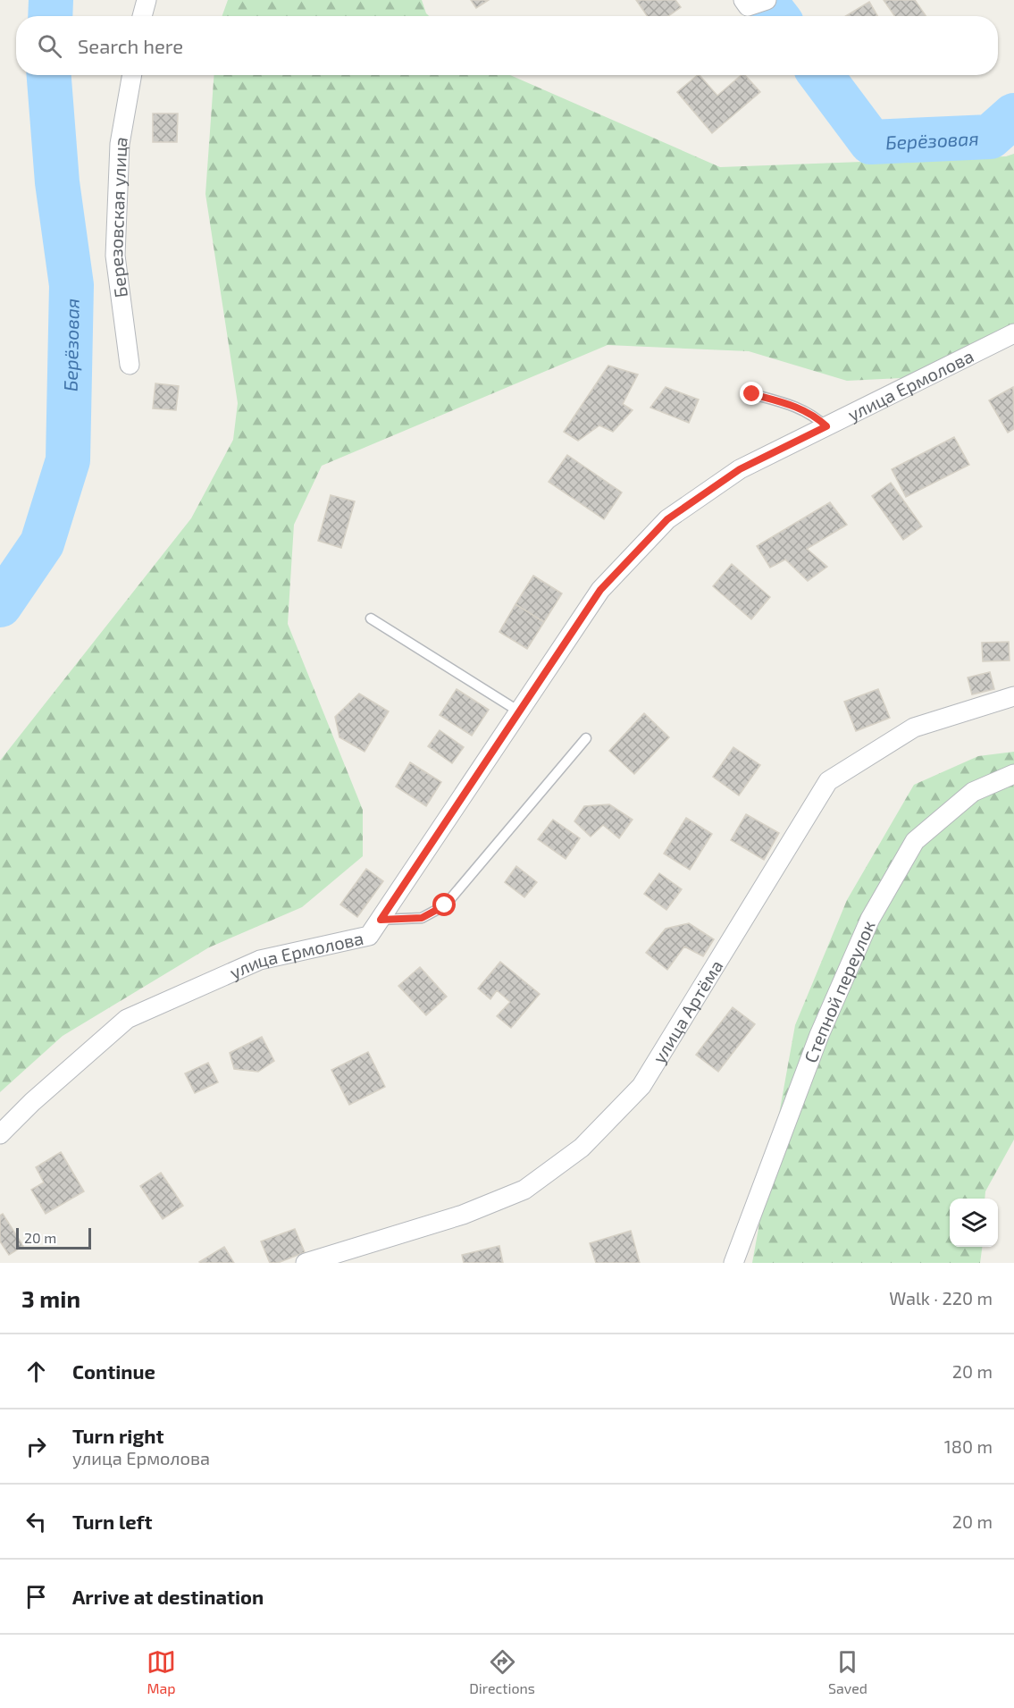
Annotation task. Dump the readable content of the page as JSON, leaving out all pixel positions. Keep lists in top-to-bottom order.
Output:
{
  "streets": {
    "street": [
      "Березовская улица",
      "улица Ермолова",
      "Степной переулок",
      "улица Артёма"
    ]
  },
  "water": ["Берёзовая"],
  "scale_bar": "20 m",
  "page": {
    "search": "Search here",
    "scale": "20 m",
    "heading": ["3 min", "Walk · 220 m"],
    "list": [
      ["Continue", "20 m"],
      ["Turn right", "улица Ермолова", "180 m"],
      ["Turn left", "20 m"],
      "Arrive at destination"
    ],
    "nav": ["Map", "Directions", "Saved"]
  }
}
